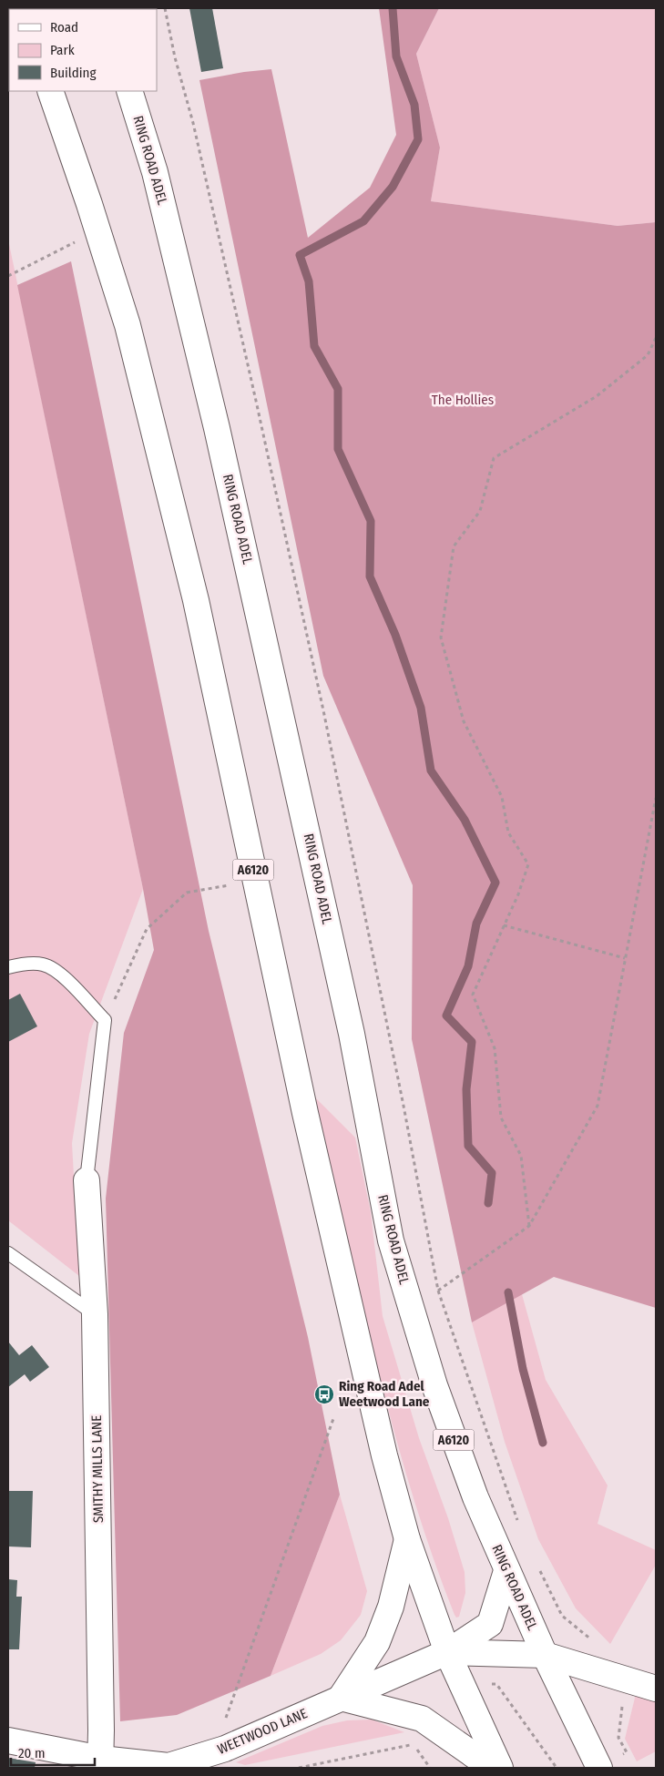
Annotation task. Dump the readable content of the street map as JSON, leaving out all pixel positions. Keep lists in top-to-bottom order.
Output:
{
  "streets": {
    "main road": [
      "RING ROAD ADEL",
      "A6120",
      "SMITHY MILLS LANE",
      "WEETWOOD LANE"
    ]
  },
  "crossings": [
    ["RING ROAD ADEL", "A6120"],
    ["RING ROAD ADEL", "WEETWOOD LANE"],
    ["A6120", "WEETWOOD LANE"],
    ["SMITHY MILLS LANE", "WEETWOOD LANE"]
  ],
  "parks": ["The Hollies"],
  "places": {
    "bus stop": ["Ring Road Adel Weetwood Lane"]
  },
  "legend": ["Road", "Park", "Building"],
  "scale_bar": "20 m"
}
